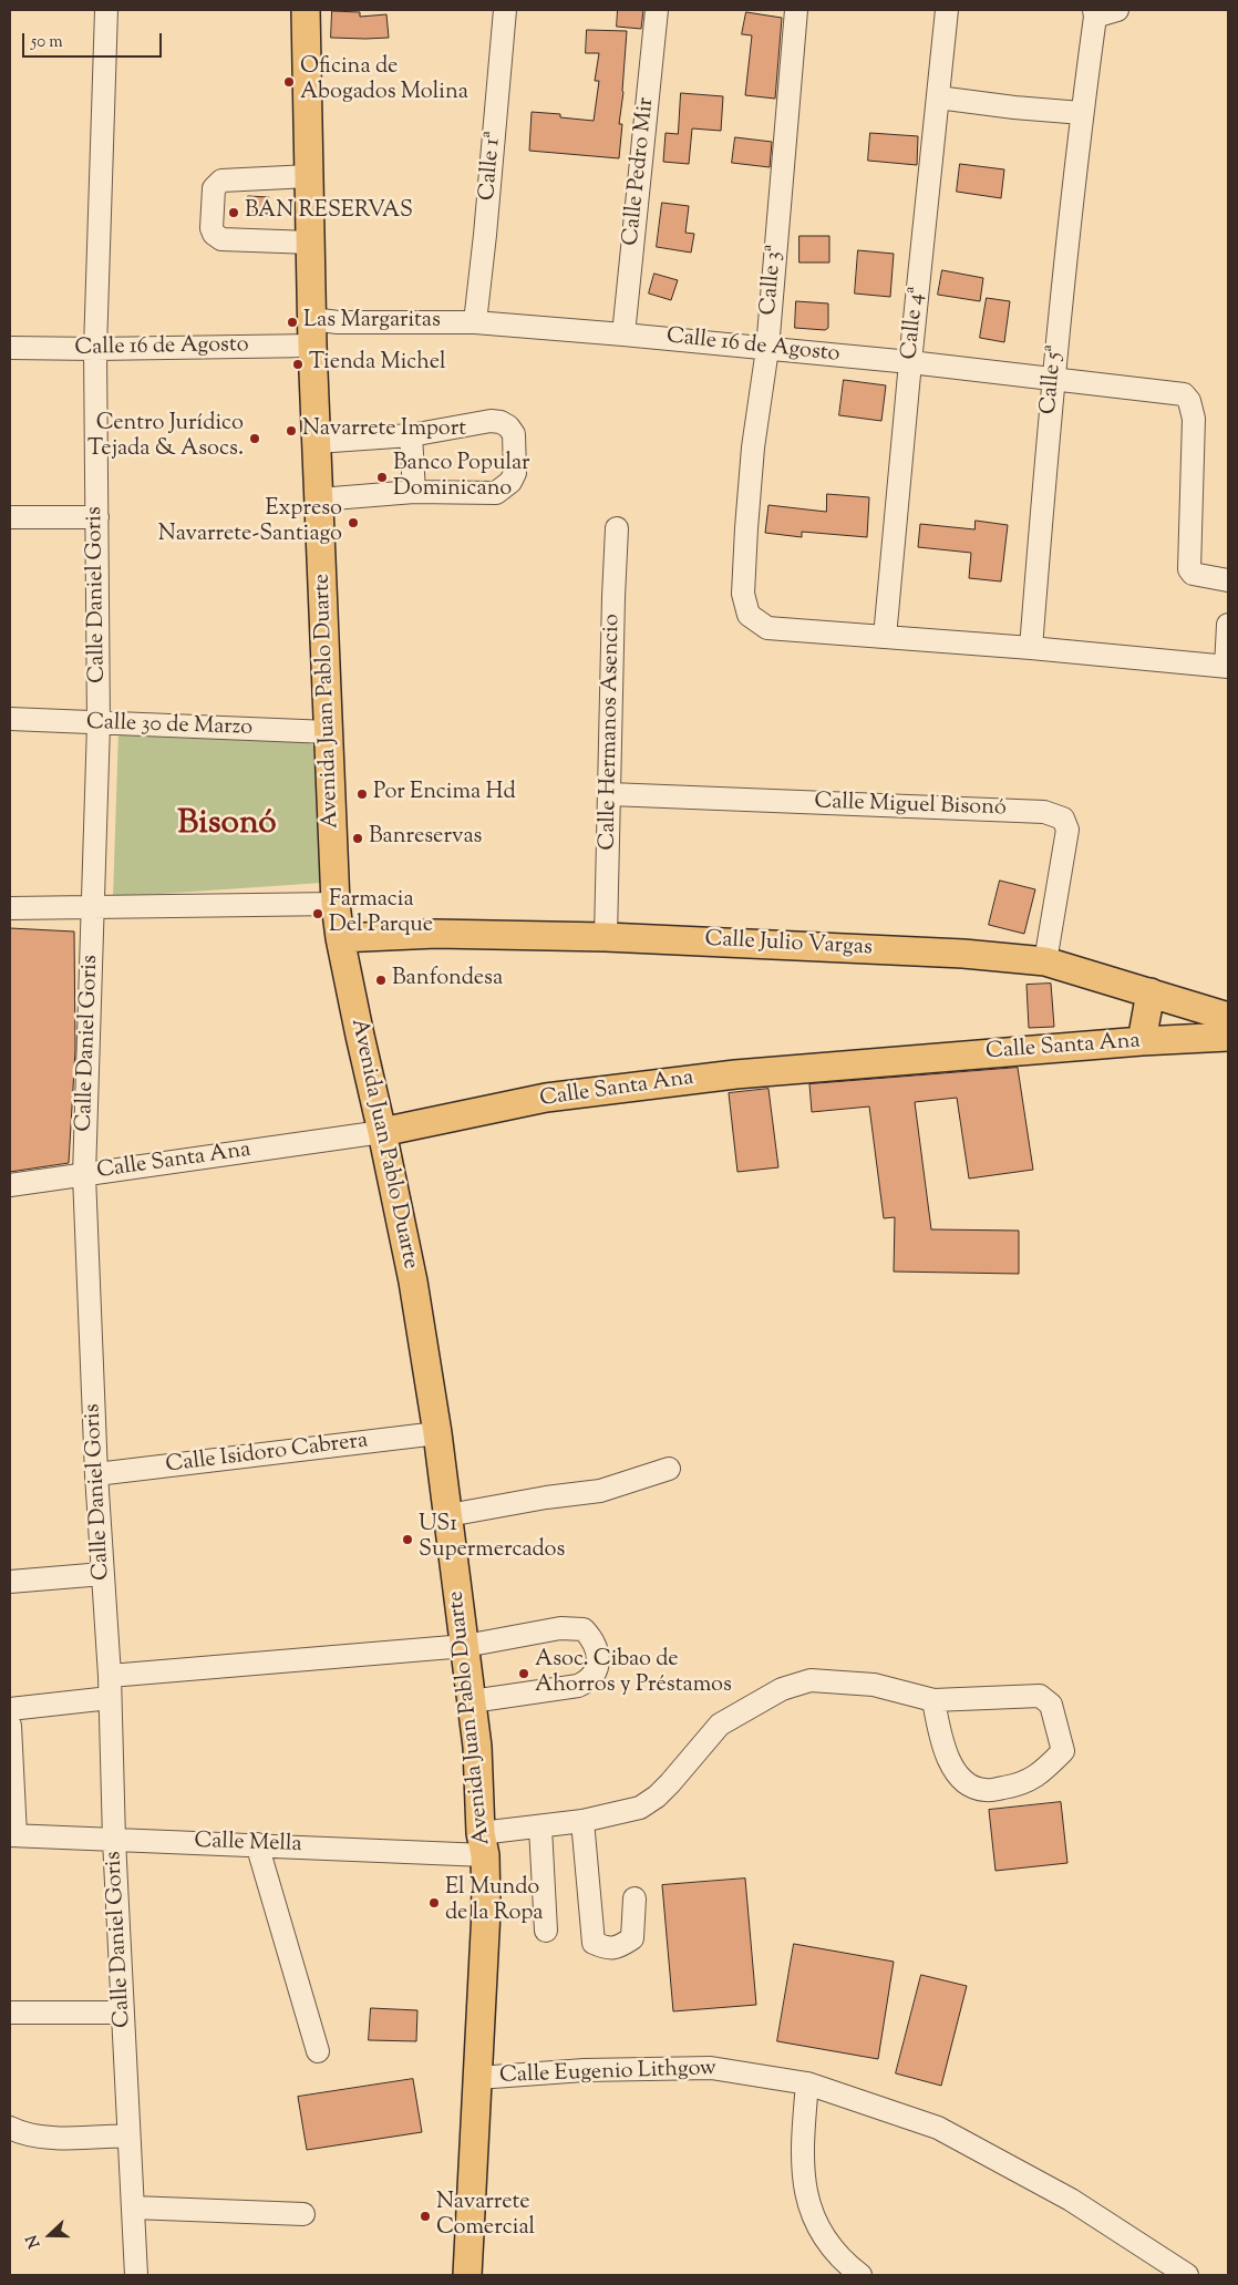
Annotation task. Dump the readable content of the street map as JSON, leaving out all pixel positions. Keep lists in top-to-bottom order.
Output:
{
  "streets": {
    "main road": ["Avenida Juan Pablo Duarte", "Calle Julio Vargas", "Calle Santa Ana"],
    "street": [
      "Calle 1ª",
      "Calle Pedro Mir",
      "Calle 3ª",
      "Calle 4ª",
      "Calle 16 de Agosto",
      "Calle 5ª",
      "Calle Daniel Goris",
      "Calle 30 de Marzo",
      "Calle Hermanos Asencio",
      "Calle Miguel Bisonó",
      "Calle Isidoro Cabrera",
      "Calle Mella",
      "Calle Eugenio Lithgow"
    ]
  },
  "crossings": [
    ["Calle 1ª", "Calle 16 de Agosto"],
    ["Calle Pedro Mir", "Calle 16 de Agosto"],
    ["Calle 3ª", "Calle 4ª"],
    ["Calle 3ª", "Calle 16 de Agosto"],
    ["Calle 4ª", "Calle 16 de Agosto"],
    ["Calle 16 de Agosto", "Calle 5ª"],
    ["Calle 16 de Agosto", "Calle Daniel Goris"],
    ["Calle 16 de Agosto", "Avenida Juan Pablo Duarte"],
    ["Calle Daniel Goris", "Calle 30 de Marzo"],
    ["Calle Daniel Goris", "Calle Santa Ana"],
    ["Calle Daniel Goris", "Calle Isidoro Cabrera"],
    ["Calle Daniel Goris", "Calle Mella"],
    ["Avenida Juan Pablo Duarte", "Calle 30 de Marzo"],
    ["Avenida Juan Pablo Duarte", "Calle Julio Vargas"],
    ["Avenida Juan Pablo Duarte", "Calle Santa Ana"],
    ["Avenida Juan Pablo Duarte", "Calle Isidoro Cabrera"],
    ["Avenida Juan Pablo Duarte", "Calle Mella"],
    ["Avenida Juan Pablo Duarte", "Calle Eugenio Lithgow"],
    ["Calle Hermanos Asencio", "Calle Miguel Bisonó"],
    ["Calle Hermanos Asencio", "Calle Julio Vargas"],
    ["Calle Miguel Bisonó", "Calle Julio Vargas"]
  ],
  "districts": ["Bisonó"],
  "places": [
    "Oficina de Abogados Molina",
    "BAN RESERVAS",
    "Las Margaritas",
    "Tienda Michel",
    "Navarrete Import",
    "Centro Jurídico Tejada & Asocs.",
    "Banco Popular Dominicano",
    "Expreso Navarrete-Santiago",
    "Por Encima Hd",
    "Banreservas",
    "Farmacia Del Parque",
    "Banfondesa",
    "US1 Supermercados",
    "Asoc. Cibao de Ahorros y Préstamos",
    "El Mundo de la Ropa",
    "Navarrete Comercial"
  ],
  "scale_bar": "50 m",
  "north": "left"
}
